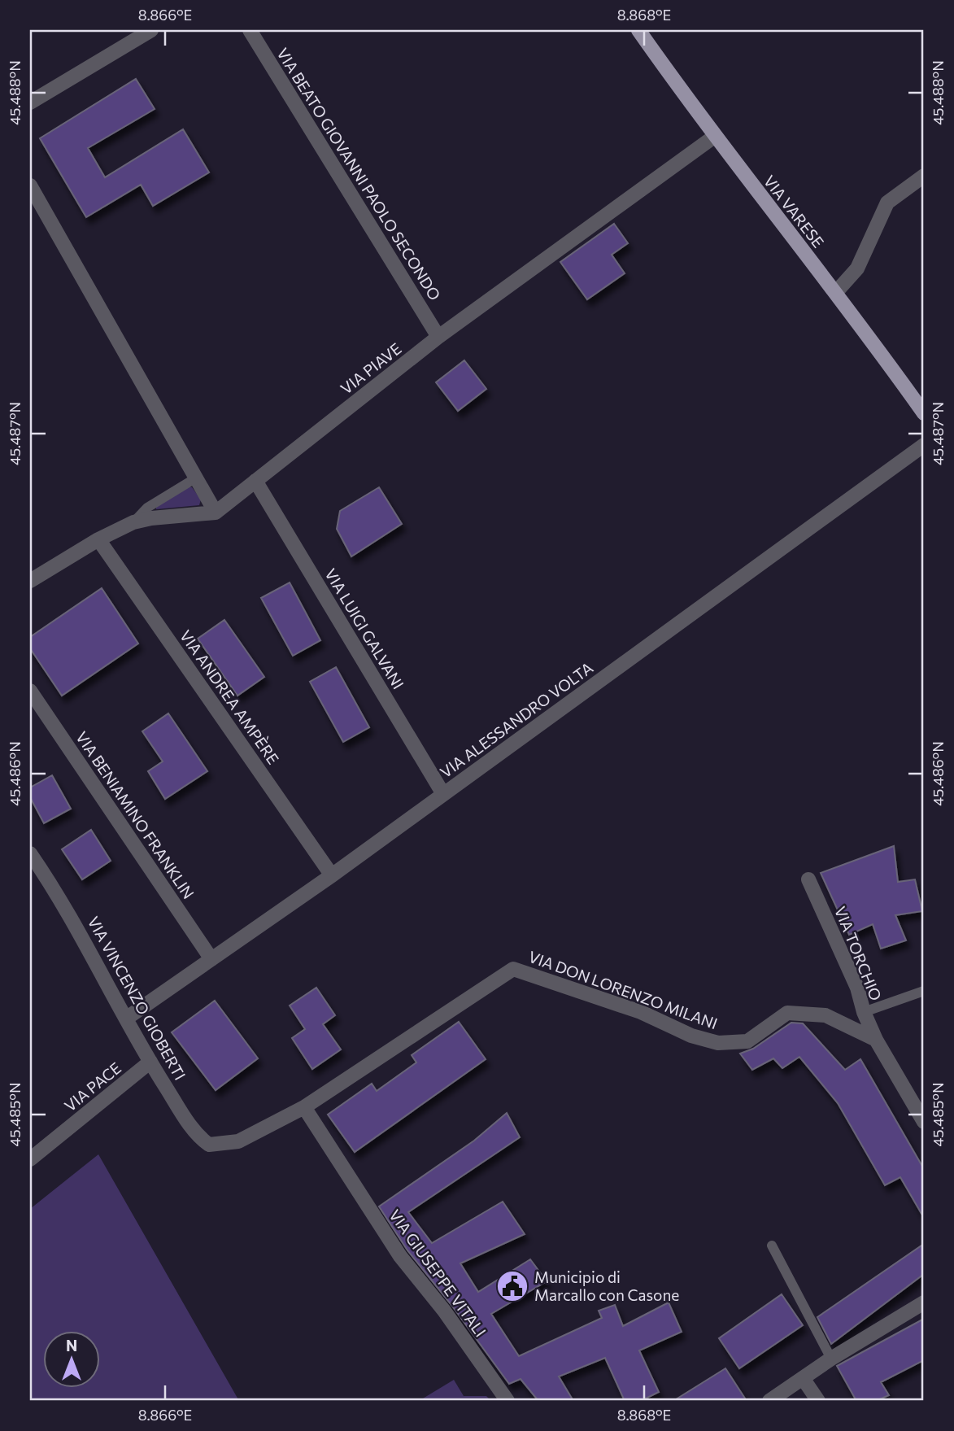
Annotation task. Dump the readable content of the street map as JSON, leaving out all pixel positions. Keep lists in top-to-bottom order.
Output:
{
  "streets": {
    "main road": ["VIA VARESE"],
    "street": [
      "VIA BEATO GIOVANNI PAOLO SECONDO",
      "VIA PIAVE",
      "VIA LUIGI GALVANI",
      "VIA ANDREA AMPÈRE",
      "VIA ALESSANDRO VOLTA",
      "VIA BENIAMINO FRANKLIN",
      "VIA TORCHIO",
      "VIA DON LORENZO MILANI",
      "VIA VINCENZO GIOBERTI",
      "VIA PACE",
      "VIA GIUSEPPE VITALI"
    ]
  },
  "crossings": [
    ["VIA BEATO GIOVANNI PAOLO SECONDO", "VIA PIAVE"],
    ["VIA VARESE", "VIA PIAVE"],
    ["VIA PIAVE", "VIA LUIGI GALVANI"],
    ["VIA LUIGI GALVANI", "VIA ALESSANDRO VOLTA"],
    ["VIA ANDREA AMPÈRE", "VIA ALESSANDRO VOLTA"],
    ["VIA ALESSANDRO VOLTA", "VIA BENIAMINO FRANKLIN"],
    ["VIA ALESSANDRO VOLTA", "VIA VINCENZO GIOBERTI"],
    ["VIA TORCHIO", "VIA DON LORENZO MILANI"],
    ["VIA DON LORENZO MILANI", "VIA VINCENZO GIOBERTI"],
    ["VIA DON LORENZO MILANI", "VIA GIUSEPPE VITALI"],
    ["VIA VINCENZO GIOBERTI", "VIA PACE"]
  ],
  "places": {
    "public building": ["Municipio di Marcallo con Casone"]
  },
  "north": "top",
  "coordinates": [
    "8.866°E",
    "8.868°E",
    "45.488°N",
    "45.487°N",
    "45.486°N",
    "45.485°N"
  ]
}
